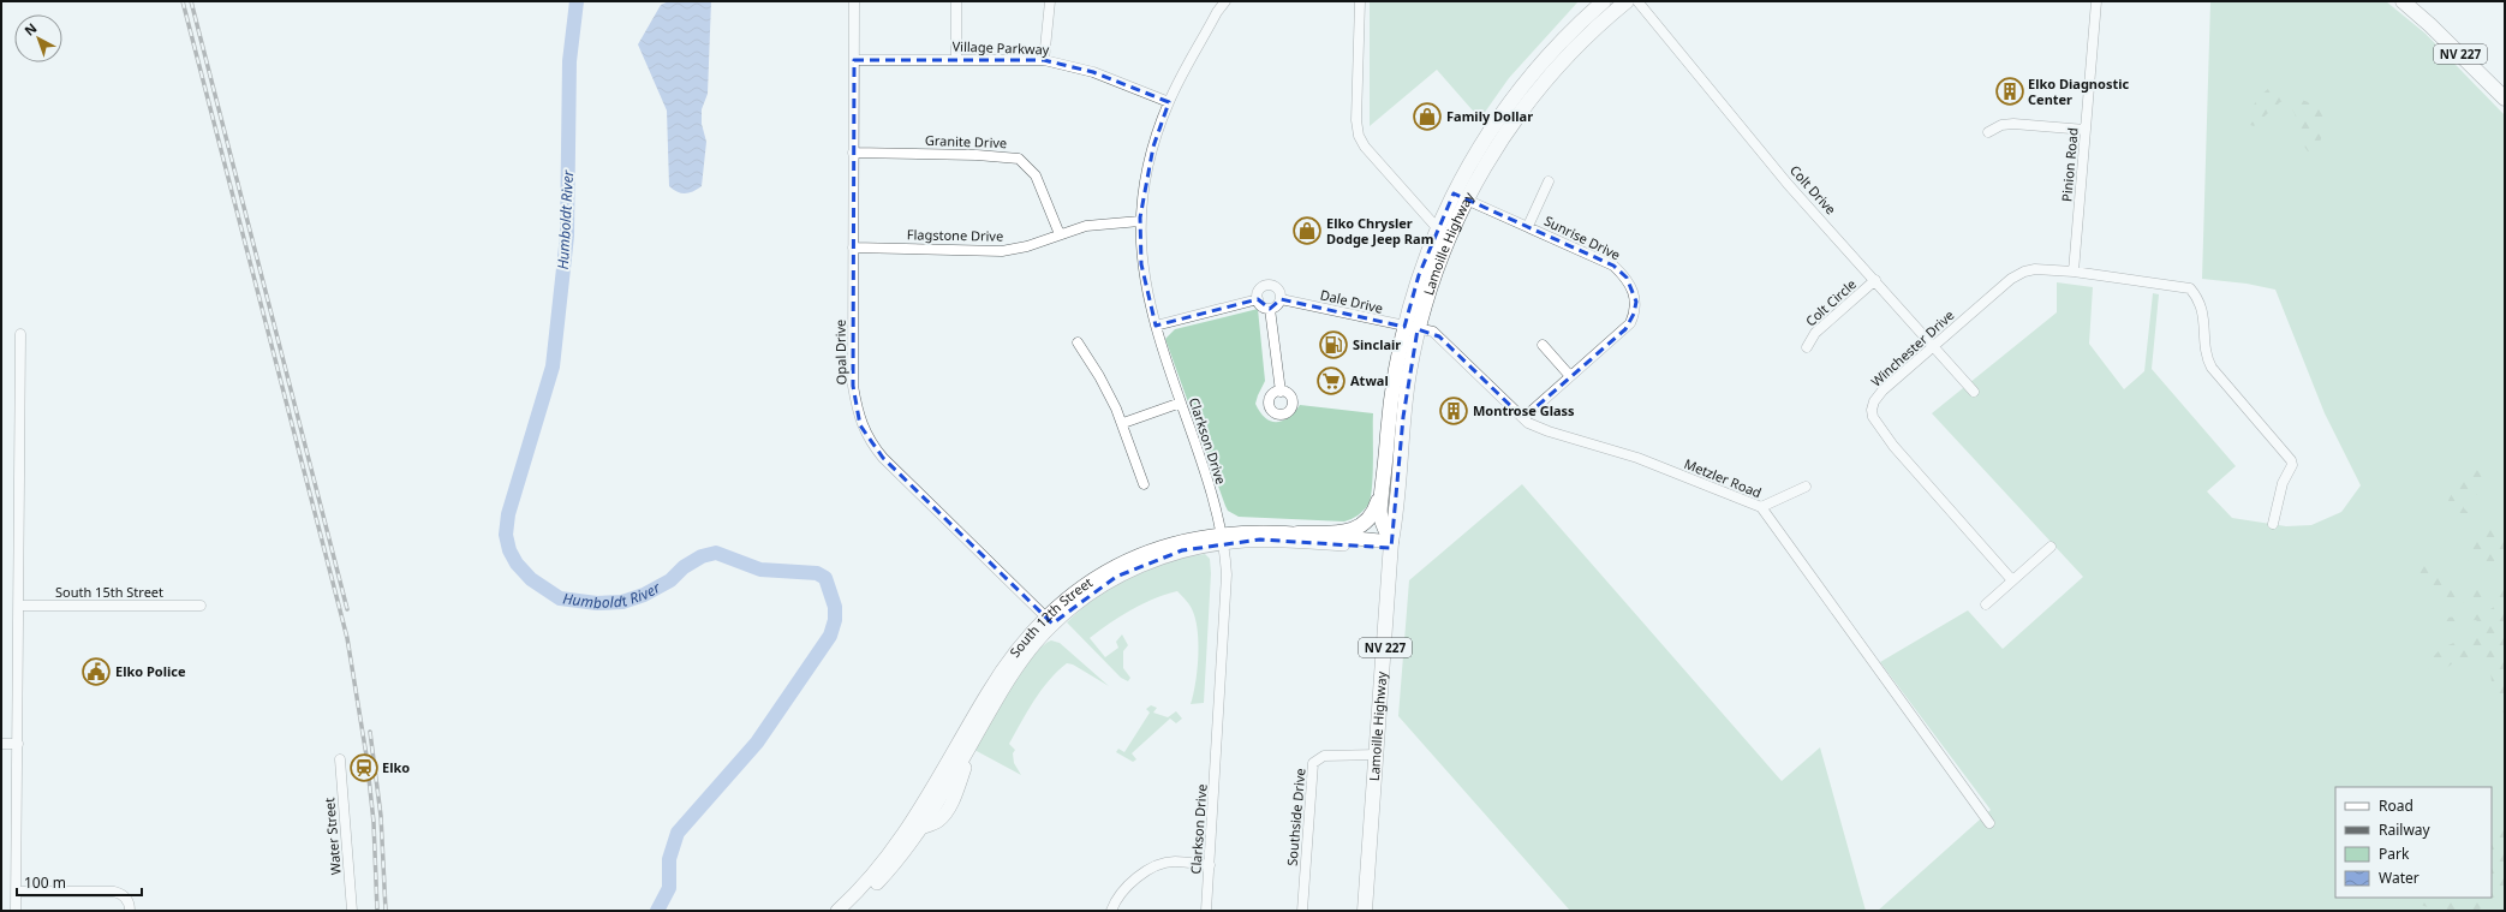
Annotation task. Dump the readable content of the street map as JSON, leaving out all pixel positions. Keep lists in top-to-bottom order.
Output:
{
  "streets": {
    "main road": ["NV 227", "Lamoille Highway", "South 12th Street"],
    "street": [
      "Village Parkway",
      "Granite Drive",
      "Pinion Road",
      "Colt Drive",
      "Flagstone Drive",
      "Sunrise Drive",
      "Dale Drive",
      "Colt Circle",
      "Winchester Drive",
      "Opal Drive",
      "Clarkson Drive",
      "Metzler Road",
      "South 15th Street",
      "Southside Drive",
      "Water Street"
    ]
  },
  "crossings": [
    ["Village Parkway", "Opal Drive"],
    ["Village Parkway", "Clarkson Drive"],
    ["Granite Drive", "Flagstone Drive"],
    ["Granite Drive", "Opal Drive"],
    ["Pinion Road", "Winchester Drive"],
    ["Colt Drive", "Colt Circle"],
    ["Colt Drive", "Winchester Drive"],
    ["Flagstone Drive", "Opal Drive"],
    ["Flagstone Drive", "Clarkson Drive"],
    ["Sunrise Drive", "Lamoille Highway"],
    ["Sunrise Drive", "Metzler Road"],
    ["Lamoille Highway", "Dale Drive"],
    ["Lamoille Highway", "Metzler Road"],
    ["Lamoille Highway", "South 12th Street"],
    ["Lamoille Highway", "Southside Drive"],
    ["Dale Drive", "Clarkson Drive"],
    ["Dale Drive", "Metzler Road"],
    ["Opal Drive", "South 12th Street"],
    ["Clarkson Drive", "South 12th Street"]
  ],
  "water": ["Humboldt River"],
  "places": {
    "building": ["Elko Diagnostic Center", "Montrose Glass"],
    "shop": ["Family Dollar", "Elko Chrysler Dodge Jeep Ram"],
    "fuel station": ["Sinclair"],
    "supermarket": ["Atwal"],
    "public building": ["Elko Police"],
    "station": ["Elko"]
  },
  "legend": [
    "Road",
    "Railway",
    "Park",
    "Water"
  ],
  "scale_bar": "100 m",
  "north": "top left"
}
